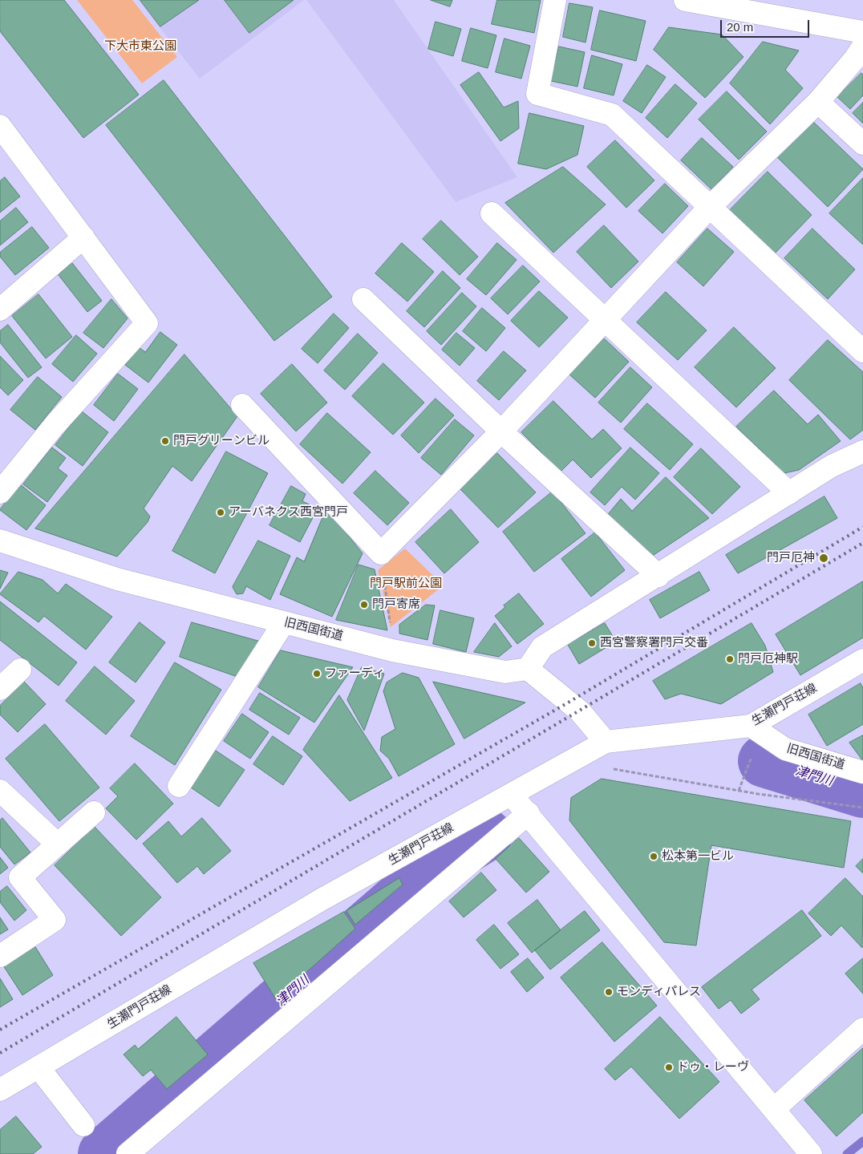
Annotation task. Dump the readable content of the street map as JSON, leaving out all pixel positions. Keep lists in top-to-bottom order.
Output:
{
  "streets": {
    "main road": ["旧西国街道", "生瀬門戸荘線"]
  },
  "crossings": [
    ["旧西国街道", "生瀬門戸荘線"]
  ],
  "water": ["津門川"],
  "parks": ["下大市東公園", "門戸駅前公園"],
  "places": [
    "門戸グリーンビル",
    "アーバネクス西宮門戸",
    "門戸厄神",
    "門戸寄席",
    "西宮警察署門戸交番",
    "門戸厄神駅",
    "ファーディ",
    "松本第一ビル",
    "モンディパレス",
    "ドゥ・レーヴ"
  ],
  "scale_bar": "20 m"
}
